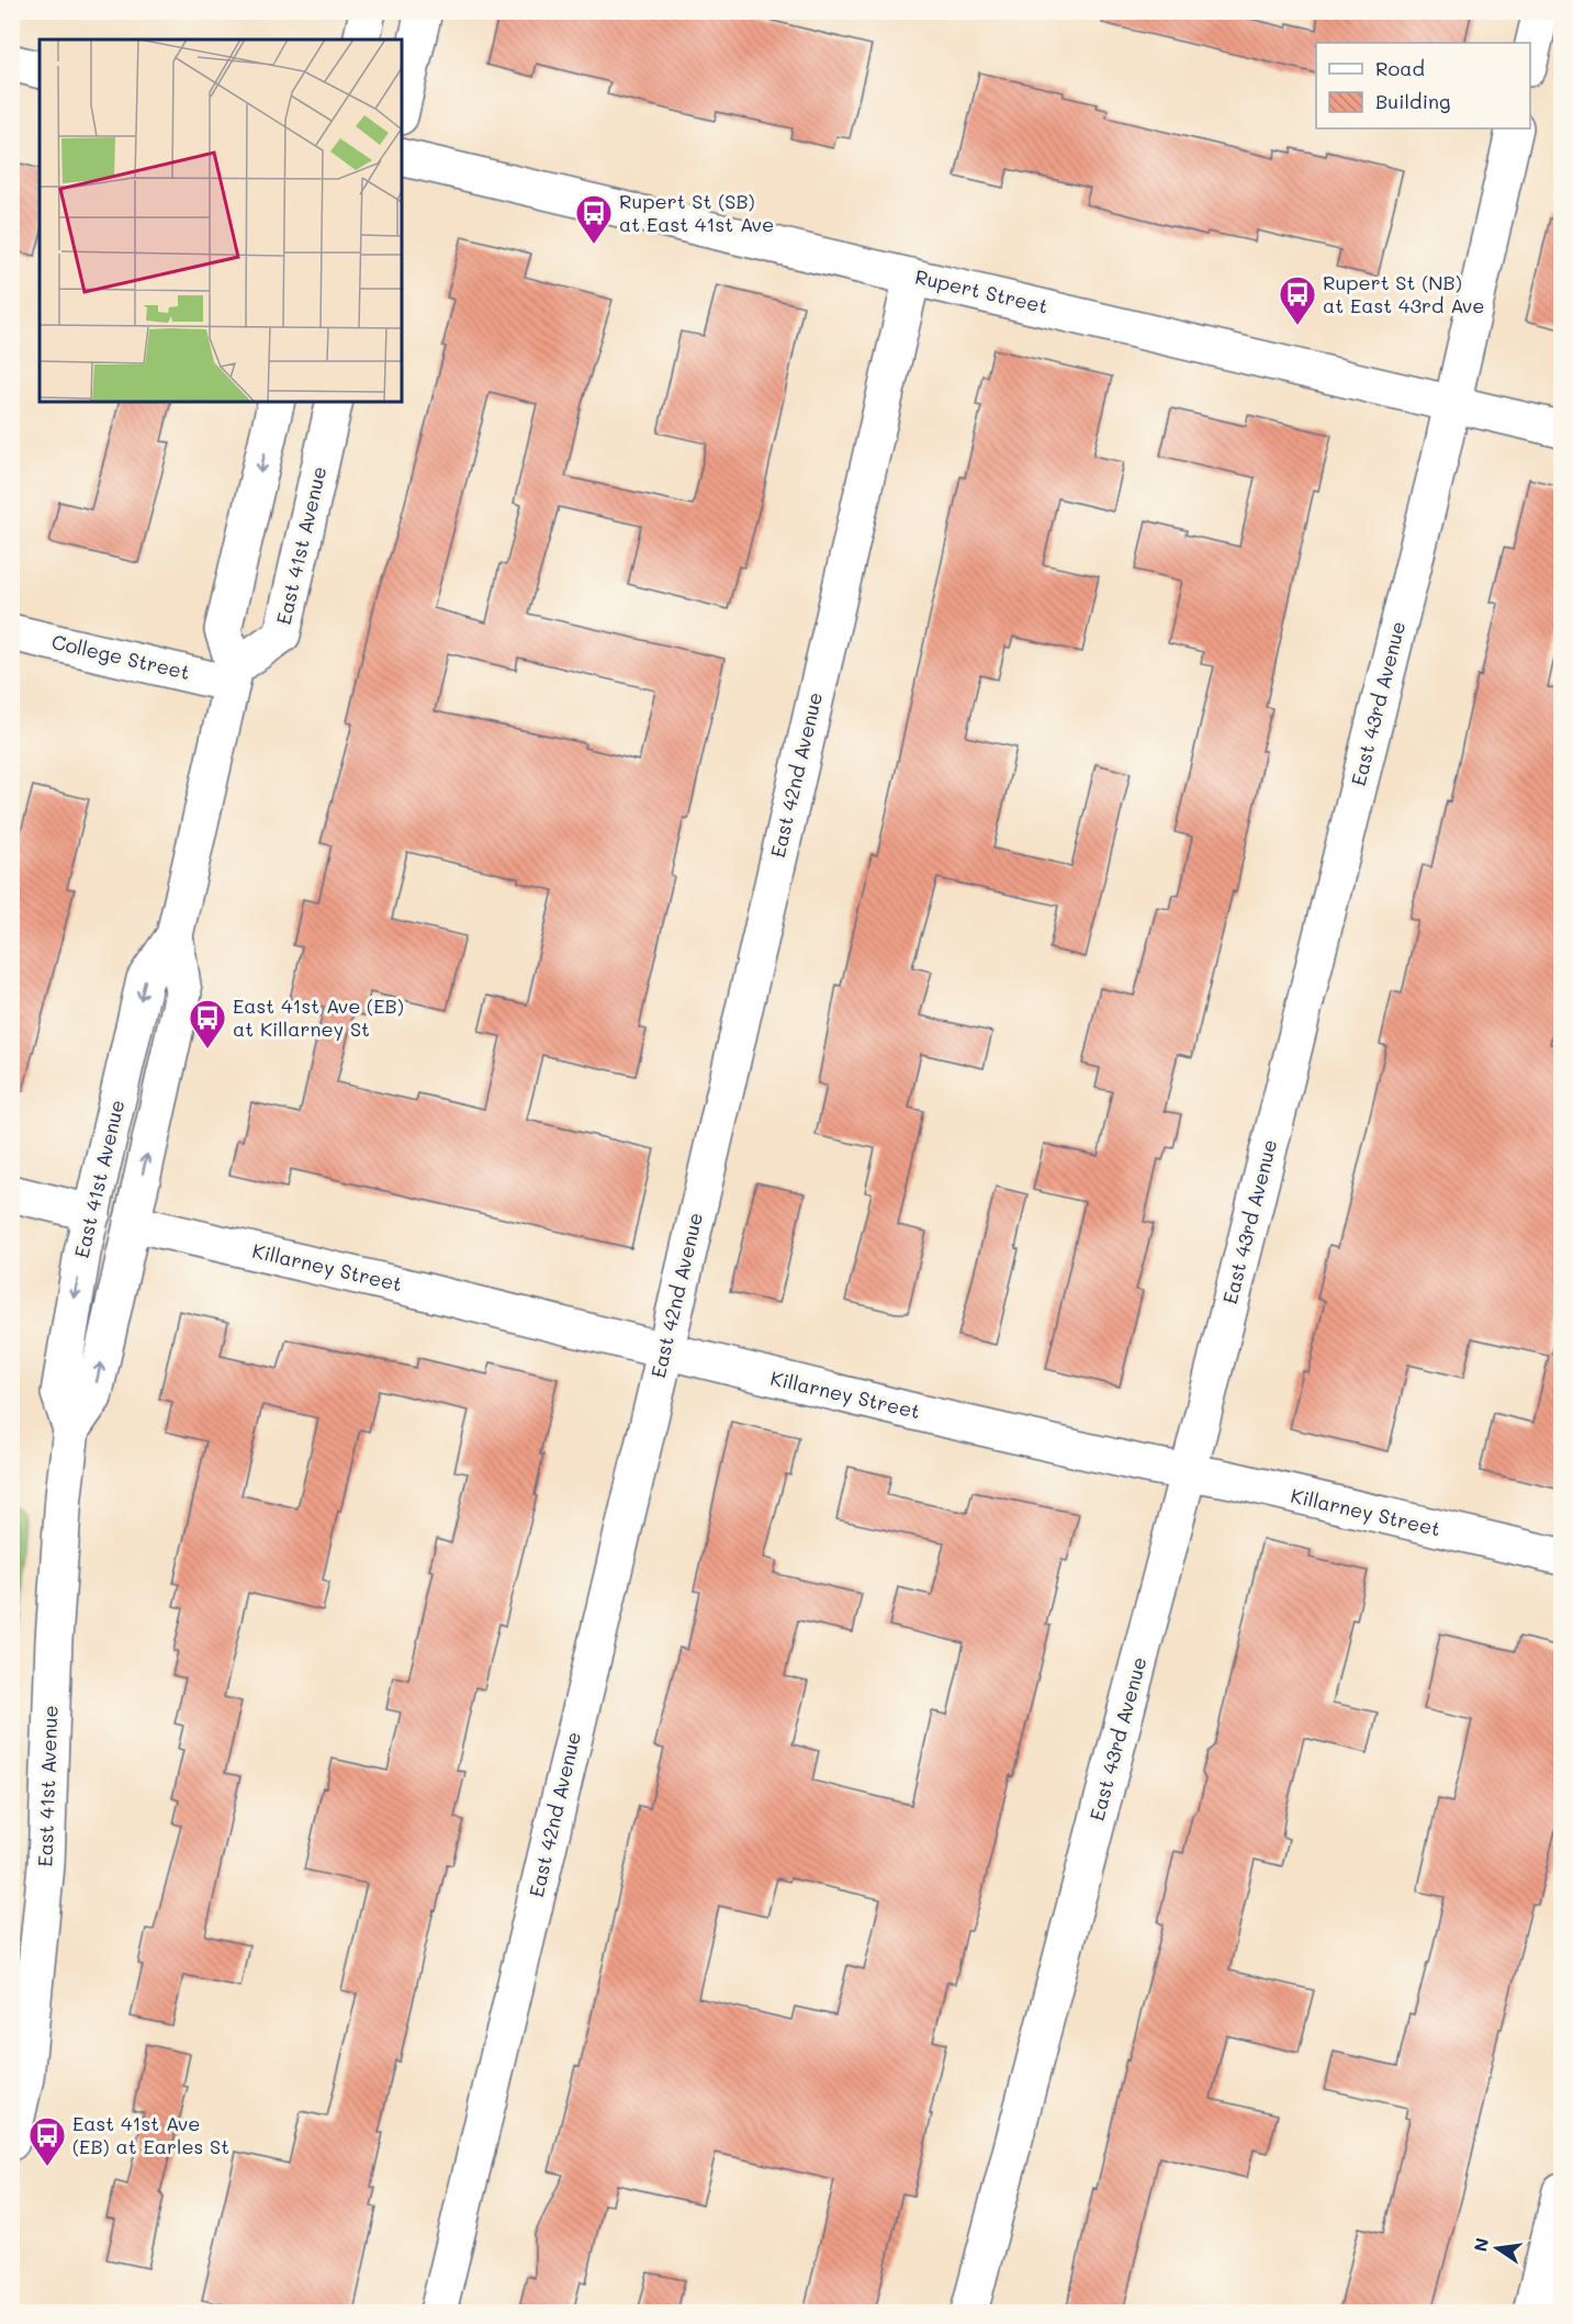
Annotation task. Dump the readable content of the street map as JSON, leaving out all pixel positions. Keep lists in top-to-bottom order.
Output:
{
  "streets": {
    "street": [
      "Rupert Street",
      "East 41st Avenue",
      "College Street",
      "East 43rd Avenue",
      "East 42nd Avenue",
      "Killarney Street"
    ]
  },
  "crossings": [
    ["Rupert Street", "East 43rd Avenue"],
    ["Rupert Street", "East 42nd Avenue"],
    ["East 41st Avenue", "College Street"],
    ["East 41st Avenue", "Killarney Street"],
    ["East 43rd Avenue", "Killarney Street"],
    ["East 42nd Avenue", "Killarney Street"]
  ],
  "places": {
    "bus stop": [
      "Rupert St (SB) at East 41st Ave",
      "Rupert St (NB) at East 43rd Ave",
      "East 41st Ave (EB) at Killarney St",
      "East 41st Ave (EB) at Earles St"
    ]
  },
  "legend": ["Road", "Building"],
  "north": "left"
}
